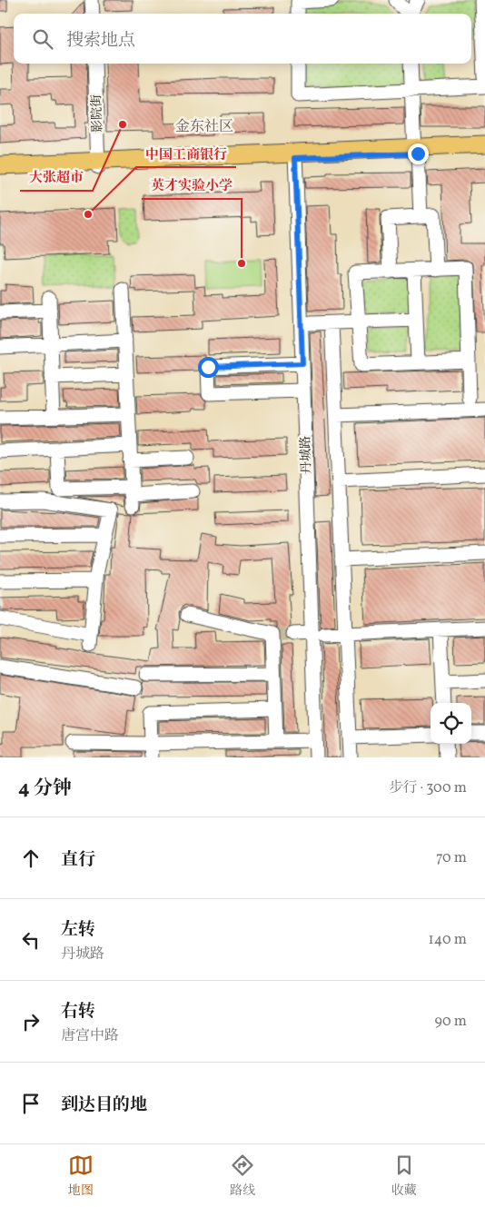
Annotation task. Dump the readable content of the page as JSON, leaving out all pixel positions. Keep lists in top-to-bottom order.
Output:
{
  "streets": {
    "street": ["影院街", "丹城路"]
  },
  "districts": ["金东社区"],
  "places": ["大张超市", "中国工商银行", "英才实验小学"],
  "page": {
    "search": "搜索地点",
    "heading": ["4 分钟", "步行 · 300 m"],
    "list": [
      ["直行", "70 m"],
      ["左转", "丹城路", "140 m"],
      ["右转", "唐宫中路", "90 m"],
      "到达目的地"
    ],
    "nav": ["地图", "路线", "收藏"]
  }
}
